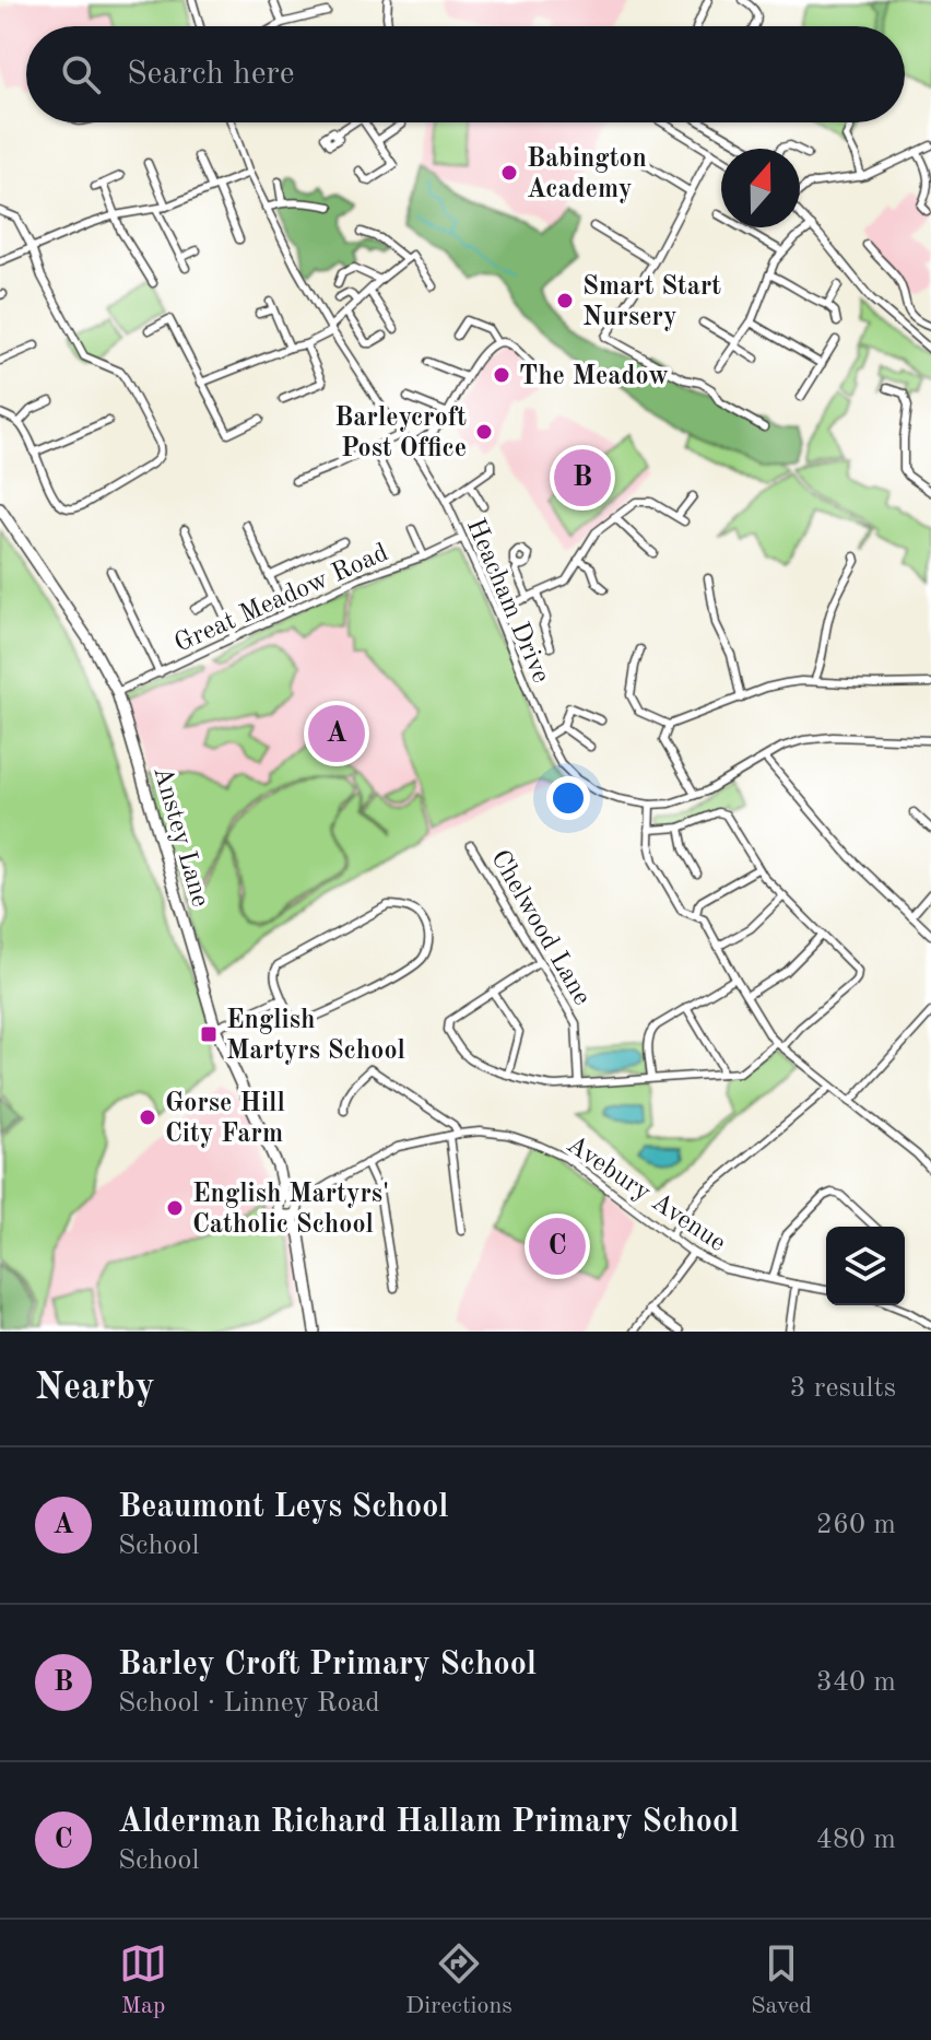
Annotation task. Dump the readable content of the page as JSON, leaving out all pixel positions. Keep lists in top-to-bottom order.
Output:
{
  "streets": {
    "main road": ["Anstey Lane"],
    "street": [
      "Great Meadow Road",
      "Heacham Drive",
      "Chelwood Lane",
      "Avebury Avenue"
    ]
  },
  "crossings": [
    ["Great Meadow Road", "Heacham Drive"],
    ["Great Meadow Road", "Anstey Lane"],
    ["Anstey Lane", "Avebury Avenue"]
  ],
  "places": {
    "other": [
      "Babington Academy",
      "Smart Start Nursery",
      "The Meadow",
      "Barleycroft Post Office",
      "Gorse Hill City Farm",
      "English Martyrs' Catholic School"
    ],
    "transit": ["English Martyrs School"]
  },
  "north": "top",
  "page": {
    "search": "Search here",
    "pins": ["B", "A", "C"],
    "heading": ["Nearby", "3 results"],
    "list": [
      {
        "mark": "A",
        "name": "Beaumont Leys School",
        "note": "School",
        "value": "260 m"
      },
      {
        "mark": "B",
        "name": "Barley Croft Primary School",
        "note": "School · Linney Road",
        "value": "340 m"
      },
      {
        "mark": "C",
        "name": "Alderman Richard Hallam Primary School",
        "note": "School",
        "value": "480 m"
      }
    ],
    "nav": ["Map", "Directions", "Saved"]
  }
}
